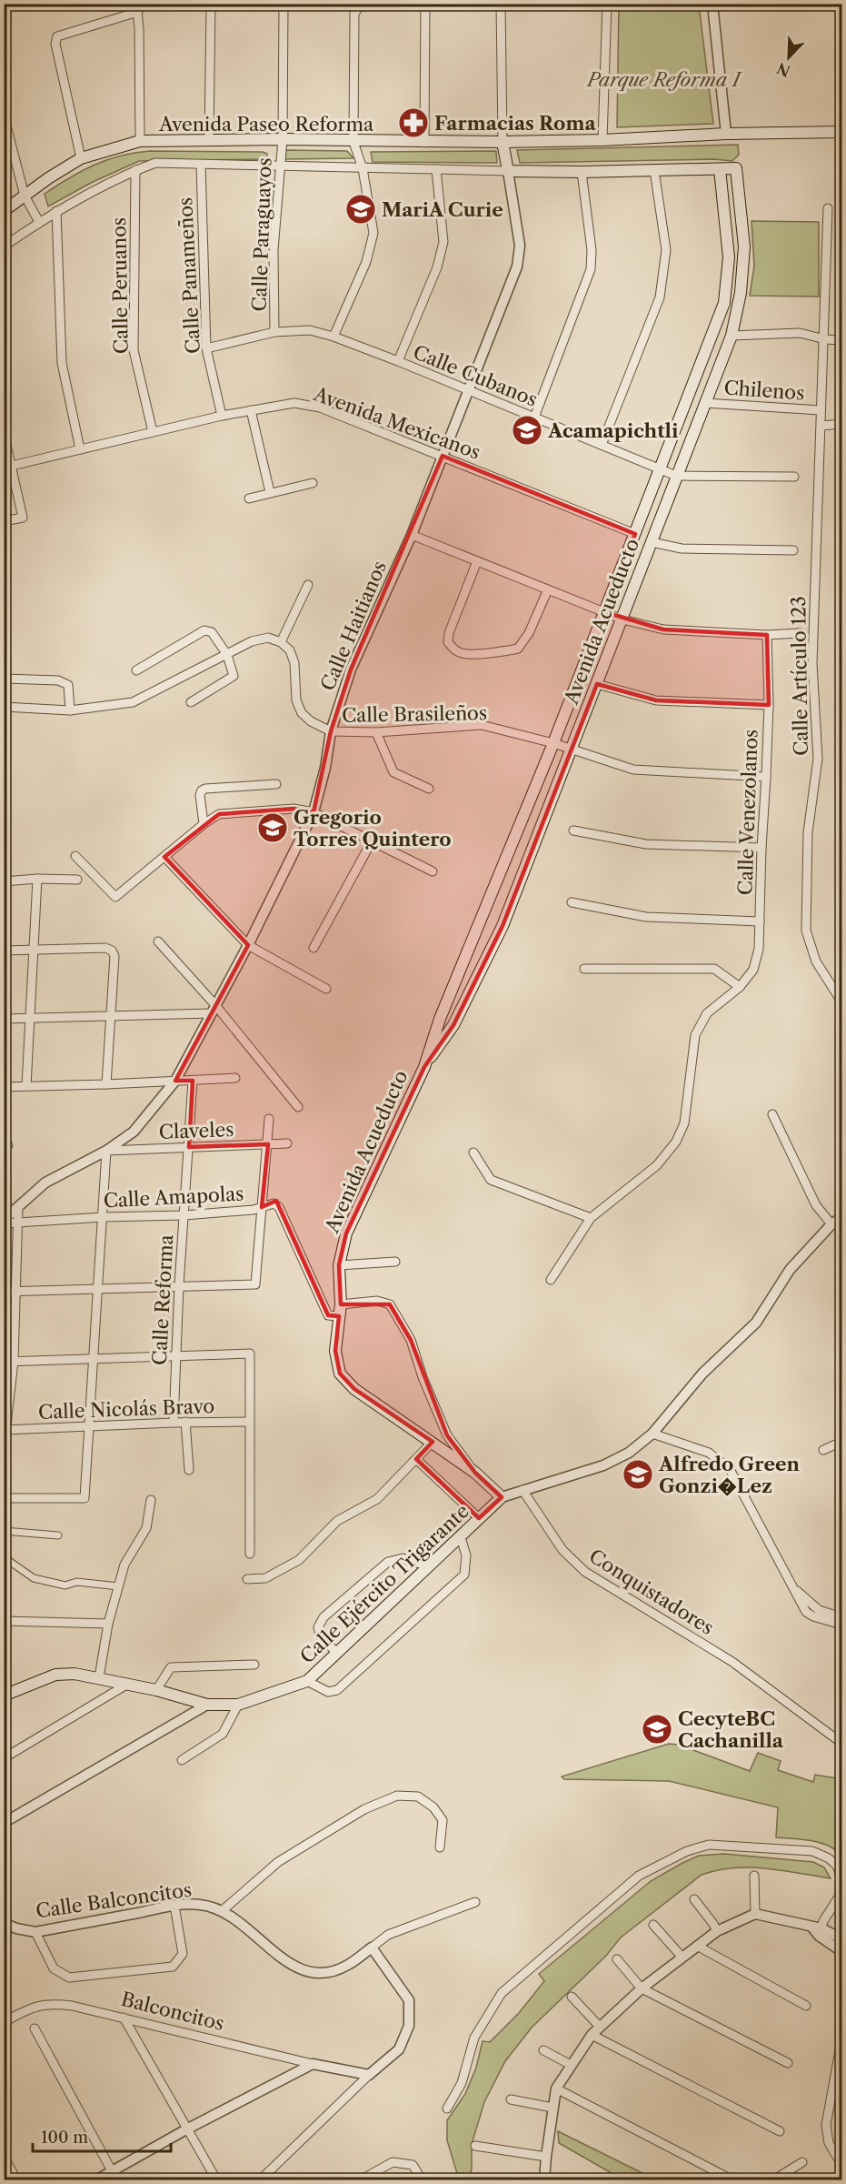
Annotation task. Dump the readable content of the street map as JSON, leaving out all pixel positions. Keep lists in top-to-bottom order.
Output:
{
  "streets": {
    "main road": ["Avenida Paseo Reforma", "Avenida Acueducto", "Calle Ejército Trigarante"],
    "street": [
      "Calle Paraguayos",
      "Calle Panameños",
      "Calle Peruanos",
      "Calle Cubanos",
      "Chilenos",
      "Avenida Mexicanos",
      "Calle Haitianos",
      "Calle Artículo 123",
      "Calle Brasileños",
      "Calle Venezolanos",
      "Claveles",
      "Calle Amapolas",
      "Calle Reforma",
      "Calle Nicolás Bravo",
      "Conquistadores",
      "Calle Balconcitos",
      "Balconcitos"
    ]
  },
  "crossings": [
    ["Avenida Paseo Reforma", "Calle Paraguayos"],
    ["Avenida Paseo Reforma", "Calle Panameños"],
    ["Avenida Paseo Reforma", "Calle Peruanos"],
    ["Avenida Paseo Reforma", "Avenida Acueducto"],
    ["Avenida Paseo Reforma", "Calle Haitianos"],
    ["Calle Paraguayos", "Calle Cubanos"],
    ["Calle Panameños", "Calle Cubanos"],
    ["Calle Panameños", "Avenida Mexicanos"],
    ["Calle Peruanos", "Avenida Mexicanos"],
    ["Calle Cubanos", "Avenida Acueducto"],
    ["Calle Cubanos", "Calle Haitianos"],
    ["Chilenos", "Avenida Acueducto"],
    ["Chilenos", "Calle Artículo 123"],
    ["Avenida Mexicanos", "Avenida Acueducto"],
    ["Avenida Mexicanos", "Calle Haitianos"],
    ["Avenida Acueducto", "Calle Brasileños"],
    ["Avenida Acueducto", "Calle Amapolas"],
    ["Avenida Acueducto", "Calle Ejército Trigarante"],
    ["Calle Haitianos", "Calle Brasileños"],
    ["Calle Haitianos", "Claveles"],
    ["Calle Brasileños", "Calle Venezolanos"],
    ["Claveles", "Calle Reforma"],
    ["Calle Amapolas", "Calle Reforma"],
    ["Calle Reforma", "Calle Nicolás Bravo"]
  ],
  "parks": ["Parque Reforma I"],
  "places": {
    "pharmacy": ["Farmacias Roma"],
    "school or university": [
      "MariA Curie",
      "Acamapichtli",
      "Gregorio Torres Quintero",
      "Alfredo Green Gonzi�Lez",
      "CecyteBC Cachanilla"
    ]
  },
  "scale_bar": "100 m",
  "north": "bottom left"
}
